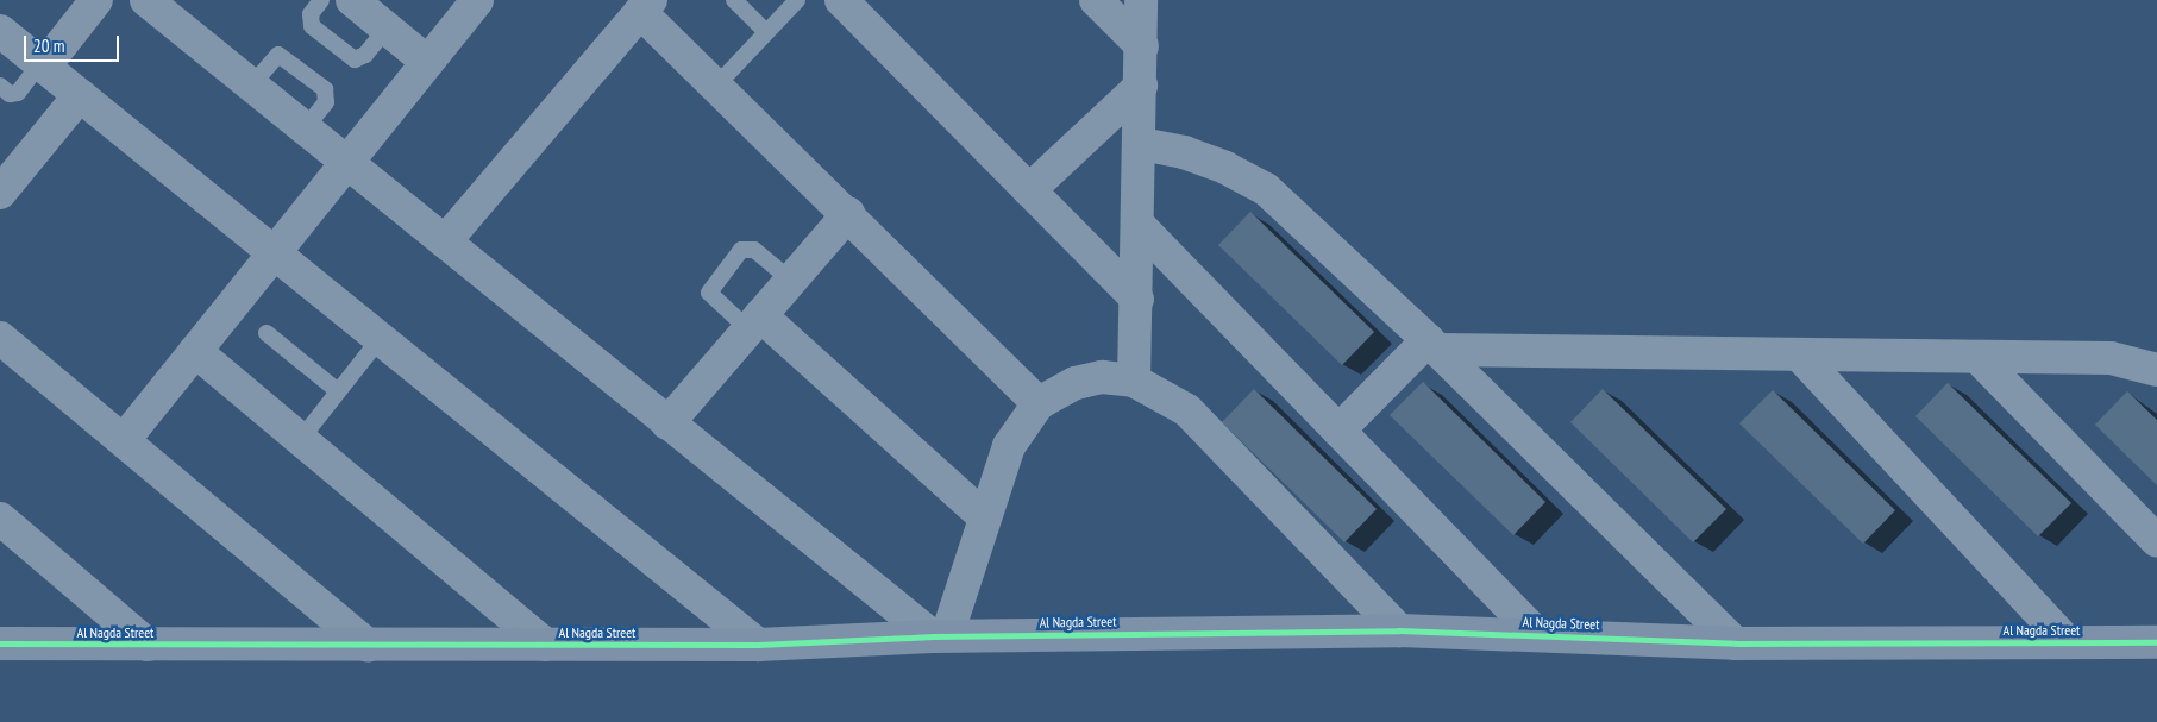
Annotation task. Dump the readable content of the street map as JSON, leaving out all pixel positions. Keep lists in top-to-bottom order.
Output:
{
  "streets": {
    "street": ["Al Nagda Street"]
  },
  "scale_bar": "20 m"
}
